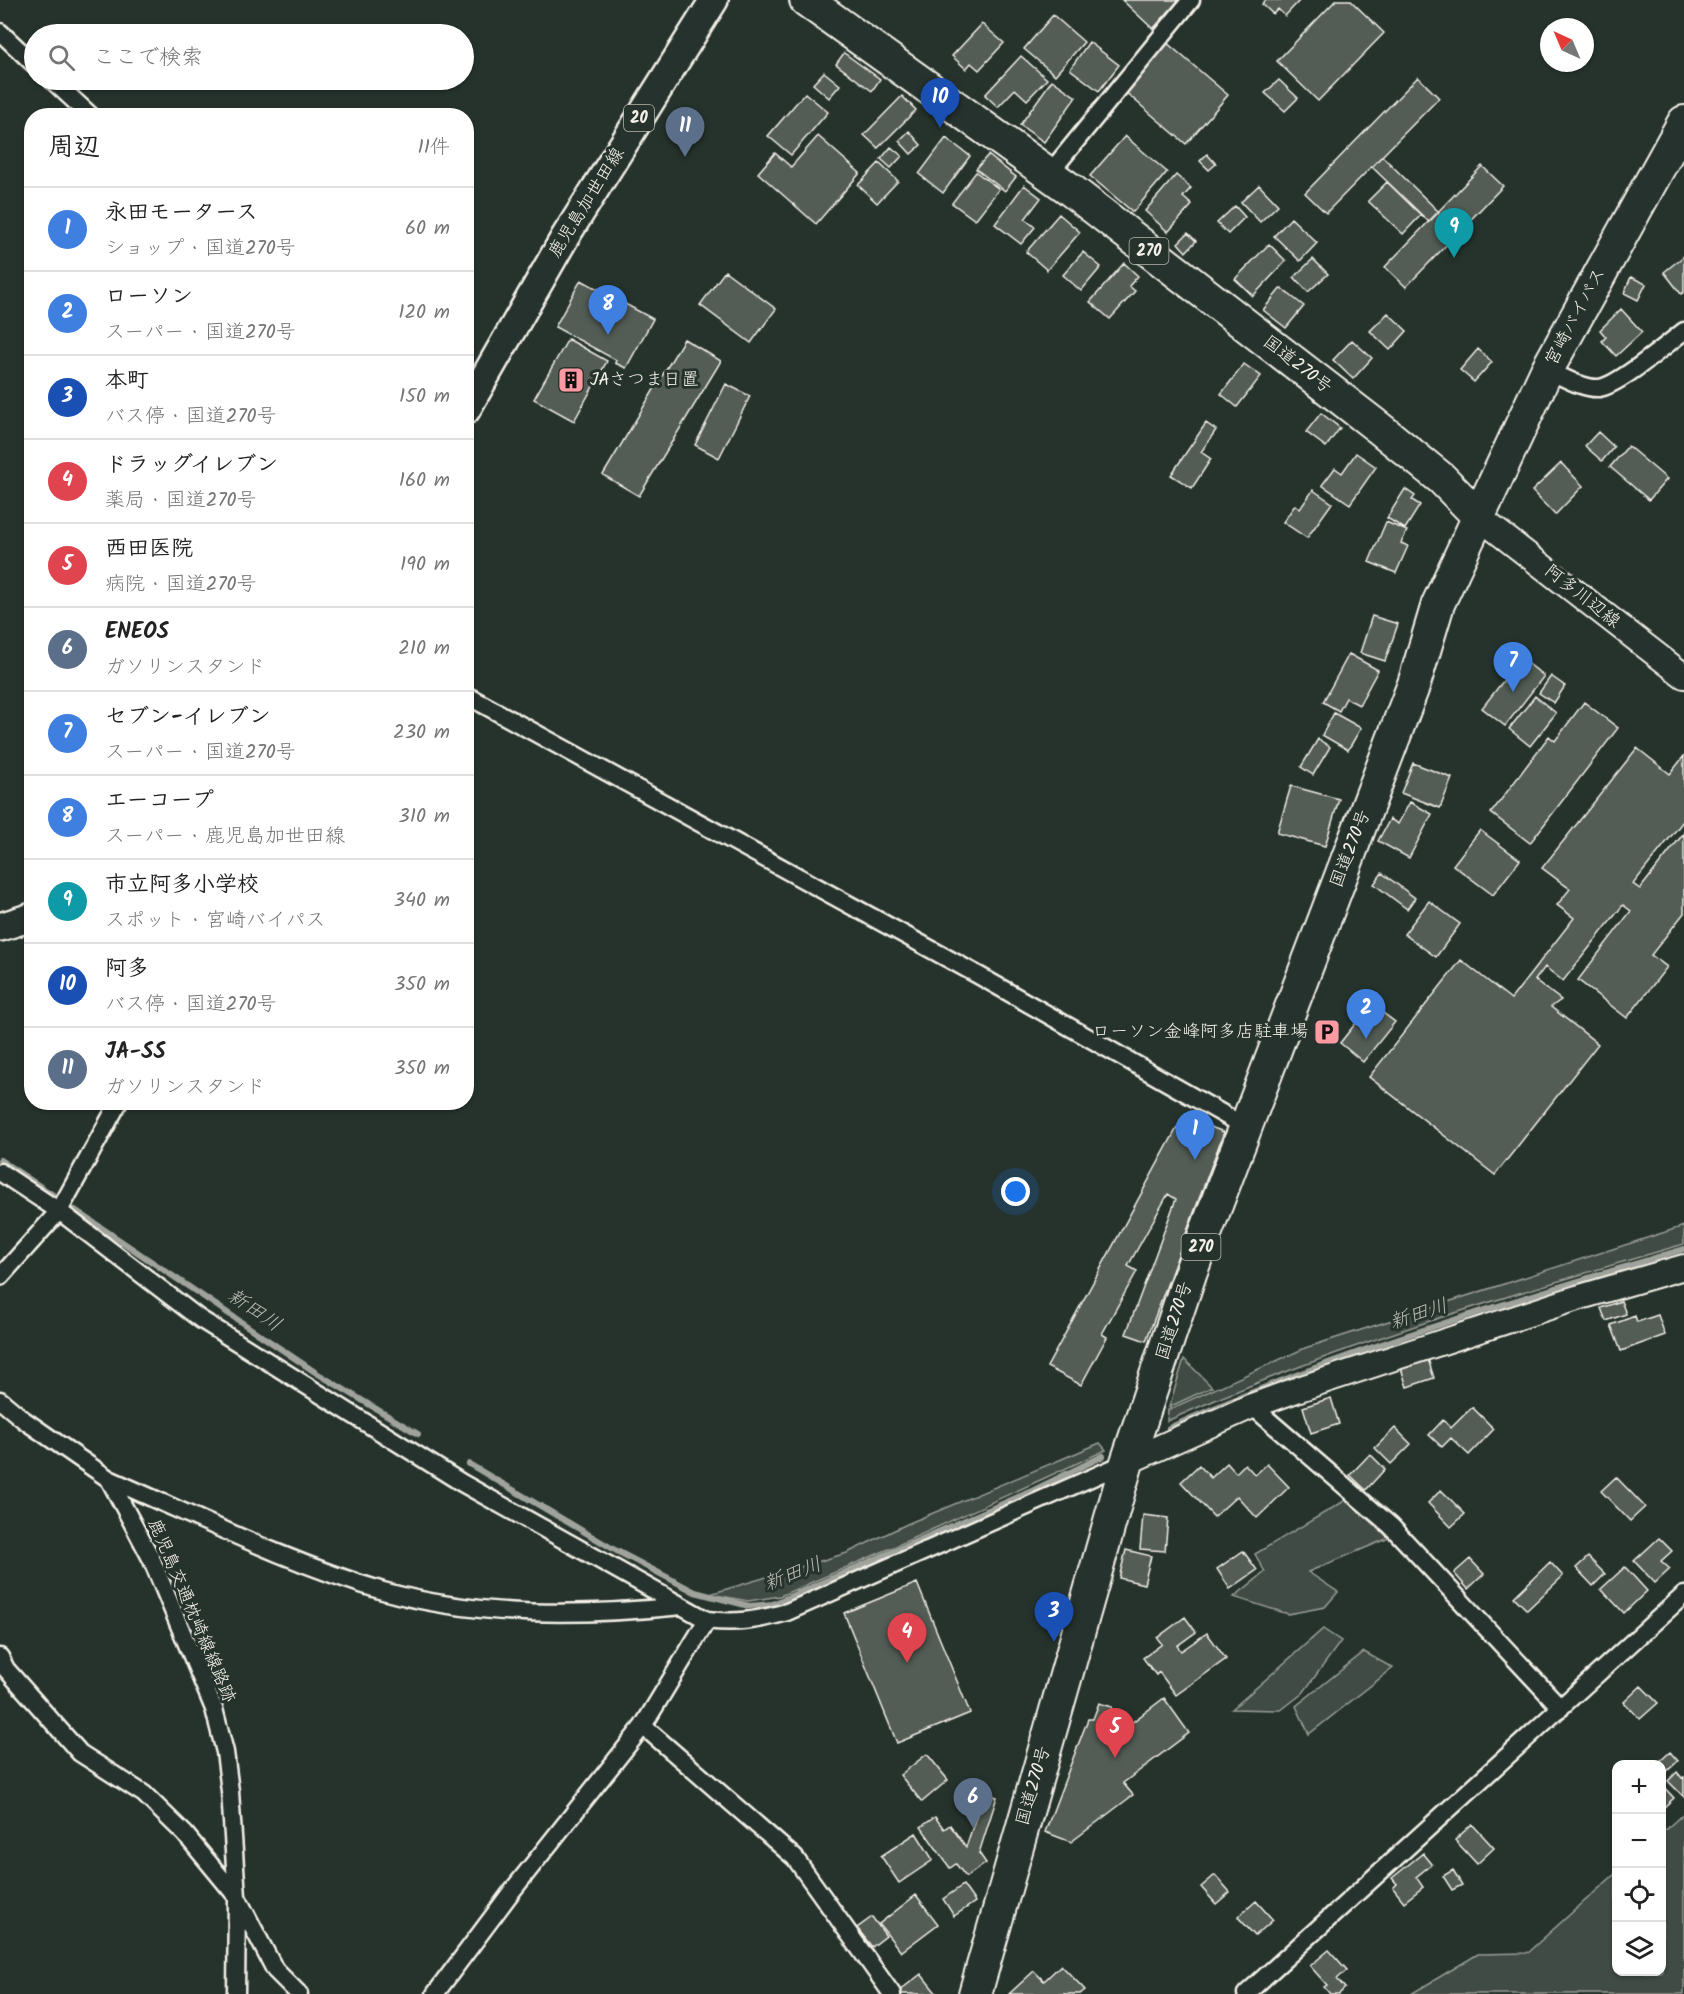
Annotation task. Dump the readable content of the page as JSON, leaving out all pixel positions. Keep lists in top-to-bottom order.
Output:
{
  "streets": {
    "highway": ["270", "宮崎バイパス", "国道270号"],
    "main road": ["20", "鹿児島加世田線"],
    "street": ["阿多川辺線", "鹿児島交通枕崎線線路跡"]
  },
  "crossings": [
    ["宮崎バイパス", "国道270号"],
    ["宮崎バイパス", "阿多川辺線"],
    ["国道270号", "阿多川辺線"]
  ],
  "water": ["新田川"],
  "places": {
    "building": ["JAさつま日置"],
    "parking": ["ローソン金峰阿多店駐車場"]
  },
  "north": "top left",
  "page": {
    "search": "ここで検索",
    "pins": [
      "10",
      "11",
      "9",
      "8",
      "7",
      "2",
      "1",
      "3",
      "4",
      "5",
      "6"
    ],
    "heading": ["周辺", "11件"],
    "list": [
      {
        "mark": "1",
        "name": "永田モータース",
        "note": "ショップ · 国道270号",
        "value": "60 m"
      },
      {
        "mark": "2",
        "name": "ローソン",
        "note": "スーパー · 国道270号",
        "value": "120 m"
      },
      {
        "mark": "3",
        "name": "本町",
        "note": "バス停 · 国道270号",
        "value": "150 m"
      },
      {
        "mark": "4",
        "name": "ドラッグイレブン",
        "note": "薬局 · 国道270号",
        "value": "160 m"
      },
      {
        "mark": "5",
        "name": "西田医院",
        "note": "病院 · 国道270号",
        "value": "190 m"
      },
      {
        "mark": "6",
        "name": "ENEOS",
        "note": "ガソリンスタンド",
        "value": "210 m"
      },
      {
        "mark": "7",
        "name": "セブン-イレブン",
        "note": "スーパー · 国道270号",
        "value": "230 m"
      },
      {
        "mark": "8",
        "name": "エーコープ",
        "note": "スーパー · 鹿児島加世田線",
        "value": "310 m"
      },
      {
        "mark": "9",
        "name": "市立阿多小学校",
        "note": "スポット · 宮崎バイパス",
        "value": "340 m"
      },
      {
        "mark": "10",
        "name": "阿多",
        "note": "バス停 · 国道270号",
        "value": "350 m"
      },
      {
        "mark": "11",
        "name": "JA-SS",
        "note": "ガソリンスタンド",
        "value": "350 m"
      }
    ],
    "map_buttons": ["+", "−"]
  }
}
